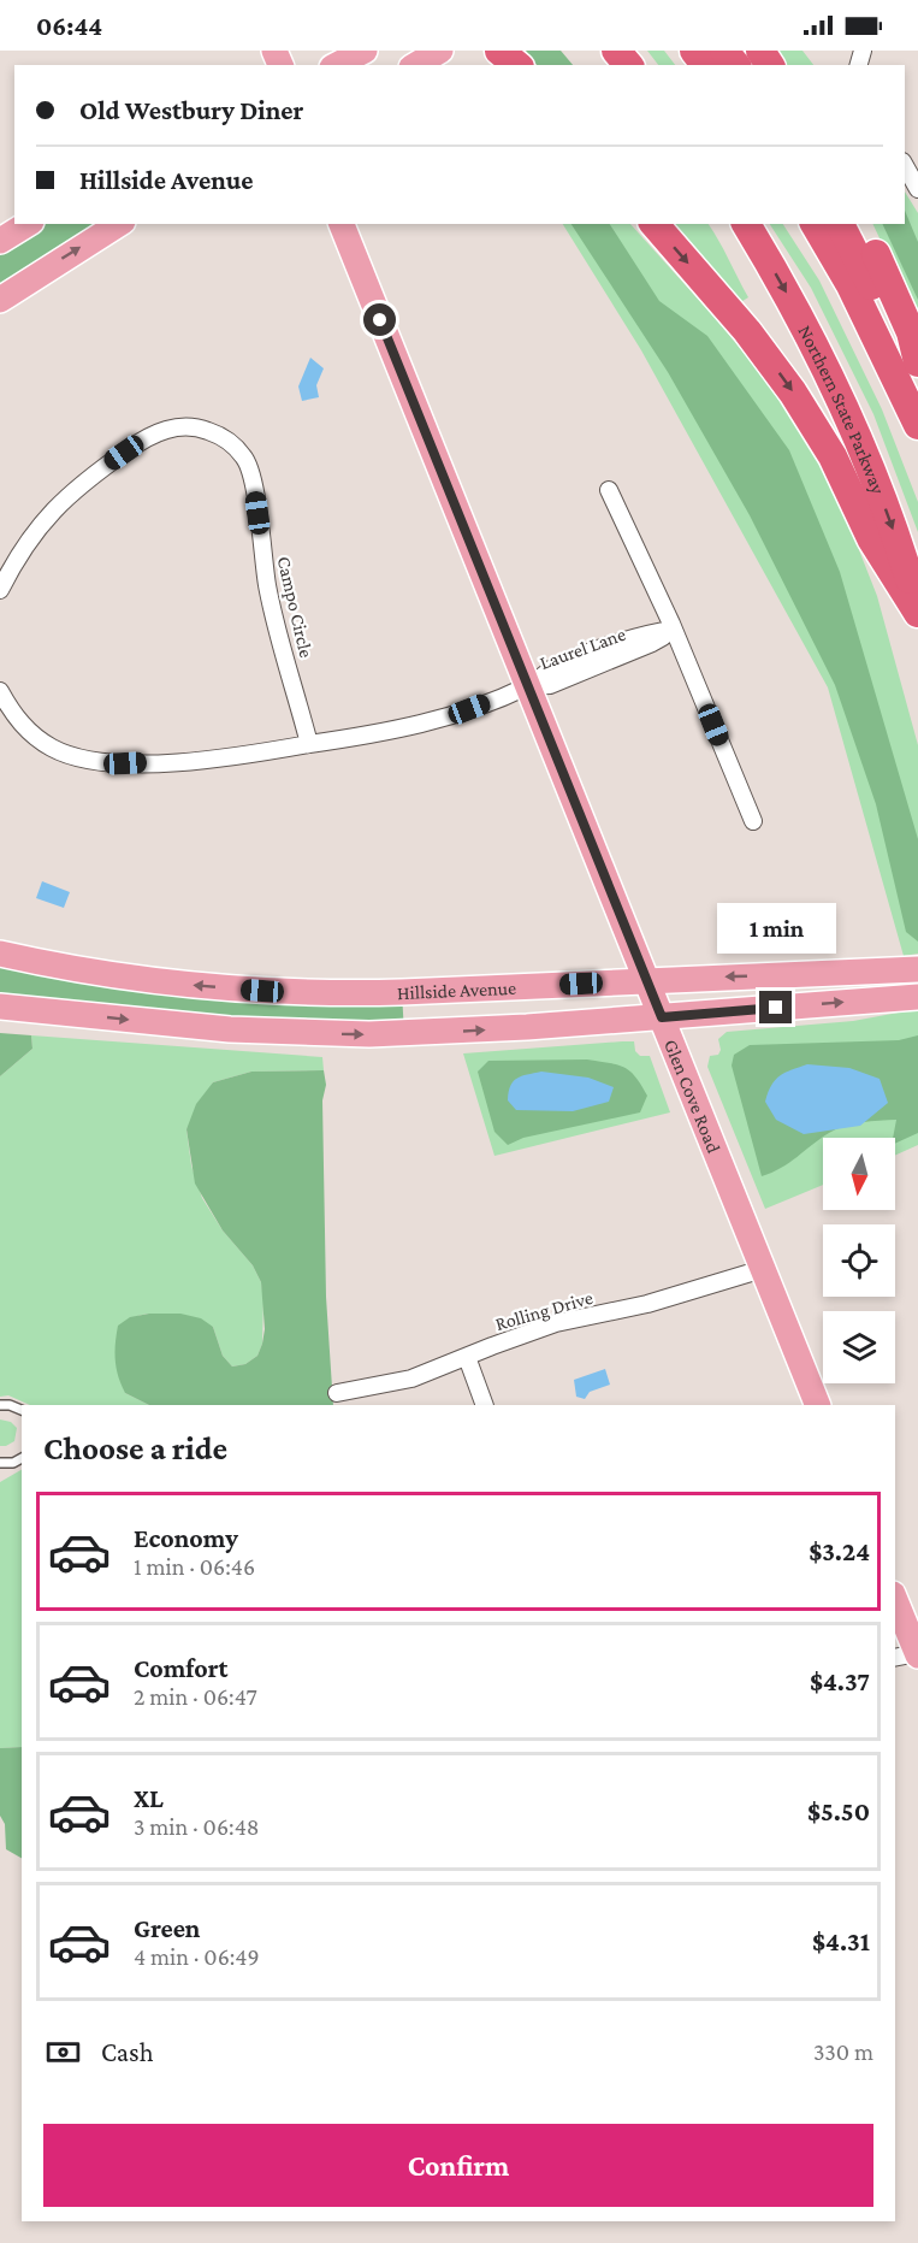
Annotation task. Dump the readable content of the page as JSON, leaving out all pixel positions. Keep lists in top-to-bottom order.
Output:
{
  "streets": {
    "highway": ["Northern State Parkway"],
    "main road": ["Hillside Avenue", "Glen Cove Road"],
    "street": ["Campo Circle", "Laurel Lane", "Rolling Drive"]
  },
  "crossings": [
    ["Laurel Lane", "Glen Cove Road"],
    ["Hillside Avenue", "Glen Cove Road"],
    ["Glen Cove Road", "Rolling Drive"]
  ],
  "north": "bottom",
  "page": {
    "status": "06:44",
    "banner": ["Old Westbury Diner", "Hillside Avenue"],
    "bubble": "1 min",
    "heading": "Choose a ride",
    "list": [
      {
        "name": "Economy",
        "note": "1 min · 06:46",
        "value": "$3.24"
      },
      {
        "name": "Comfort",
        "note": "2 min · 06:47",
        "value": "$4.37"
      },
      {
        "name": "XL",
        "note": "3 min · 06:48",
        "value": "$5.50"
      },
      {
        "name": "Green",
        "note": "4 min · 06:49",
        "value": "$4.31"
      }
    ],
    "pay": ["Cash", "330 m"],
    "buttons": "Confirm"
  }
}
